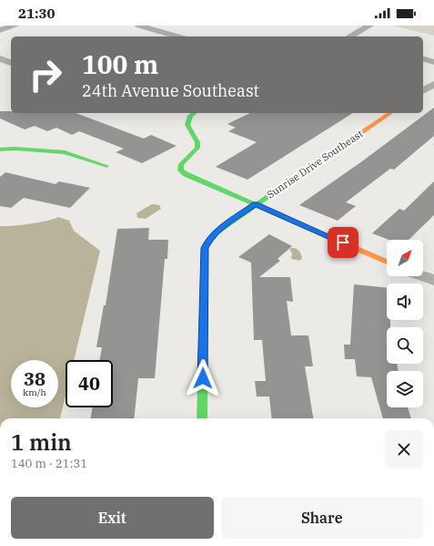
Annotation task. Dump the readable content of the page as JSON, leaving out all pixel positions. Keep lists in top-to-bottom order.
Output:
{
  "streets": {
    "street": ["Sunrise Drive Southeast"]
  },
  "north": "top right",
  "page": {
    "status": "21:30",
    "turn": ["100 m", "24th Avenue Southeast"],
    "speed": "38 km/h",
    "limit": "40",
    "heading": ["1 min", "140 m · 21:31"],
    "buttons": ["Exit", "Share"]
  }
}
